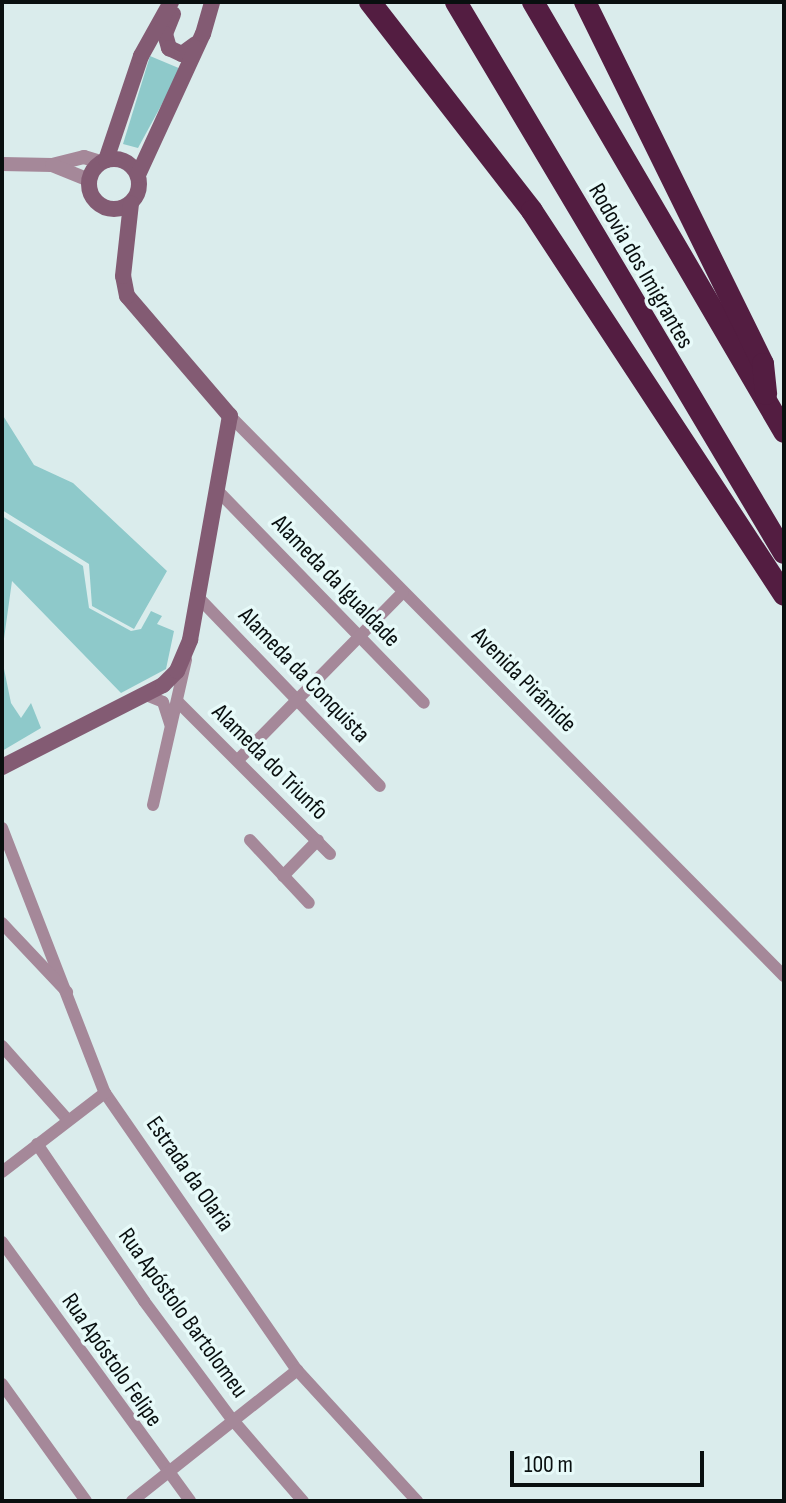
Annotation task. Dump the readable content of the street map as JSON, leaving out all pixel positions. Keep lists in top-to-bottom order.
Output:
{
  "streets": {
    "highway": ["Rodovia dos Imigrantes"],
    "street": [
      "Alameda da Igualdade",
      "Alameda da Conquista",
      "Avenida Pirâmide",
      "Alameda do Triunfo",
      "Estrada da Olaria",
      "Rua Apóstolo Bartolomeu",
      "Rua Apóstolo Felipe"
    ]
  },
  "scale_bar": "100 m"
}
